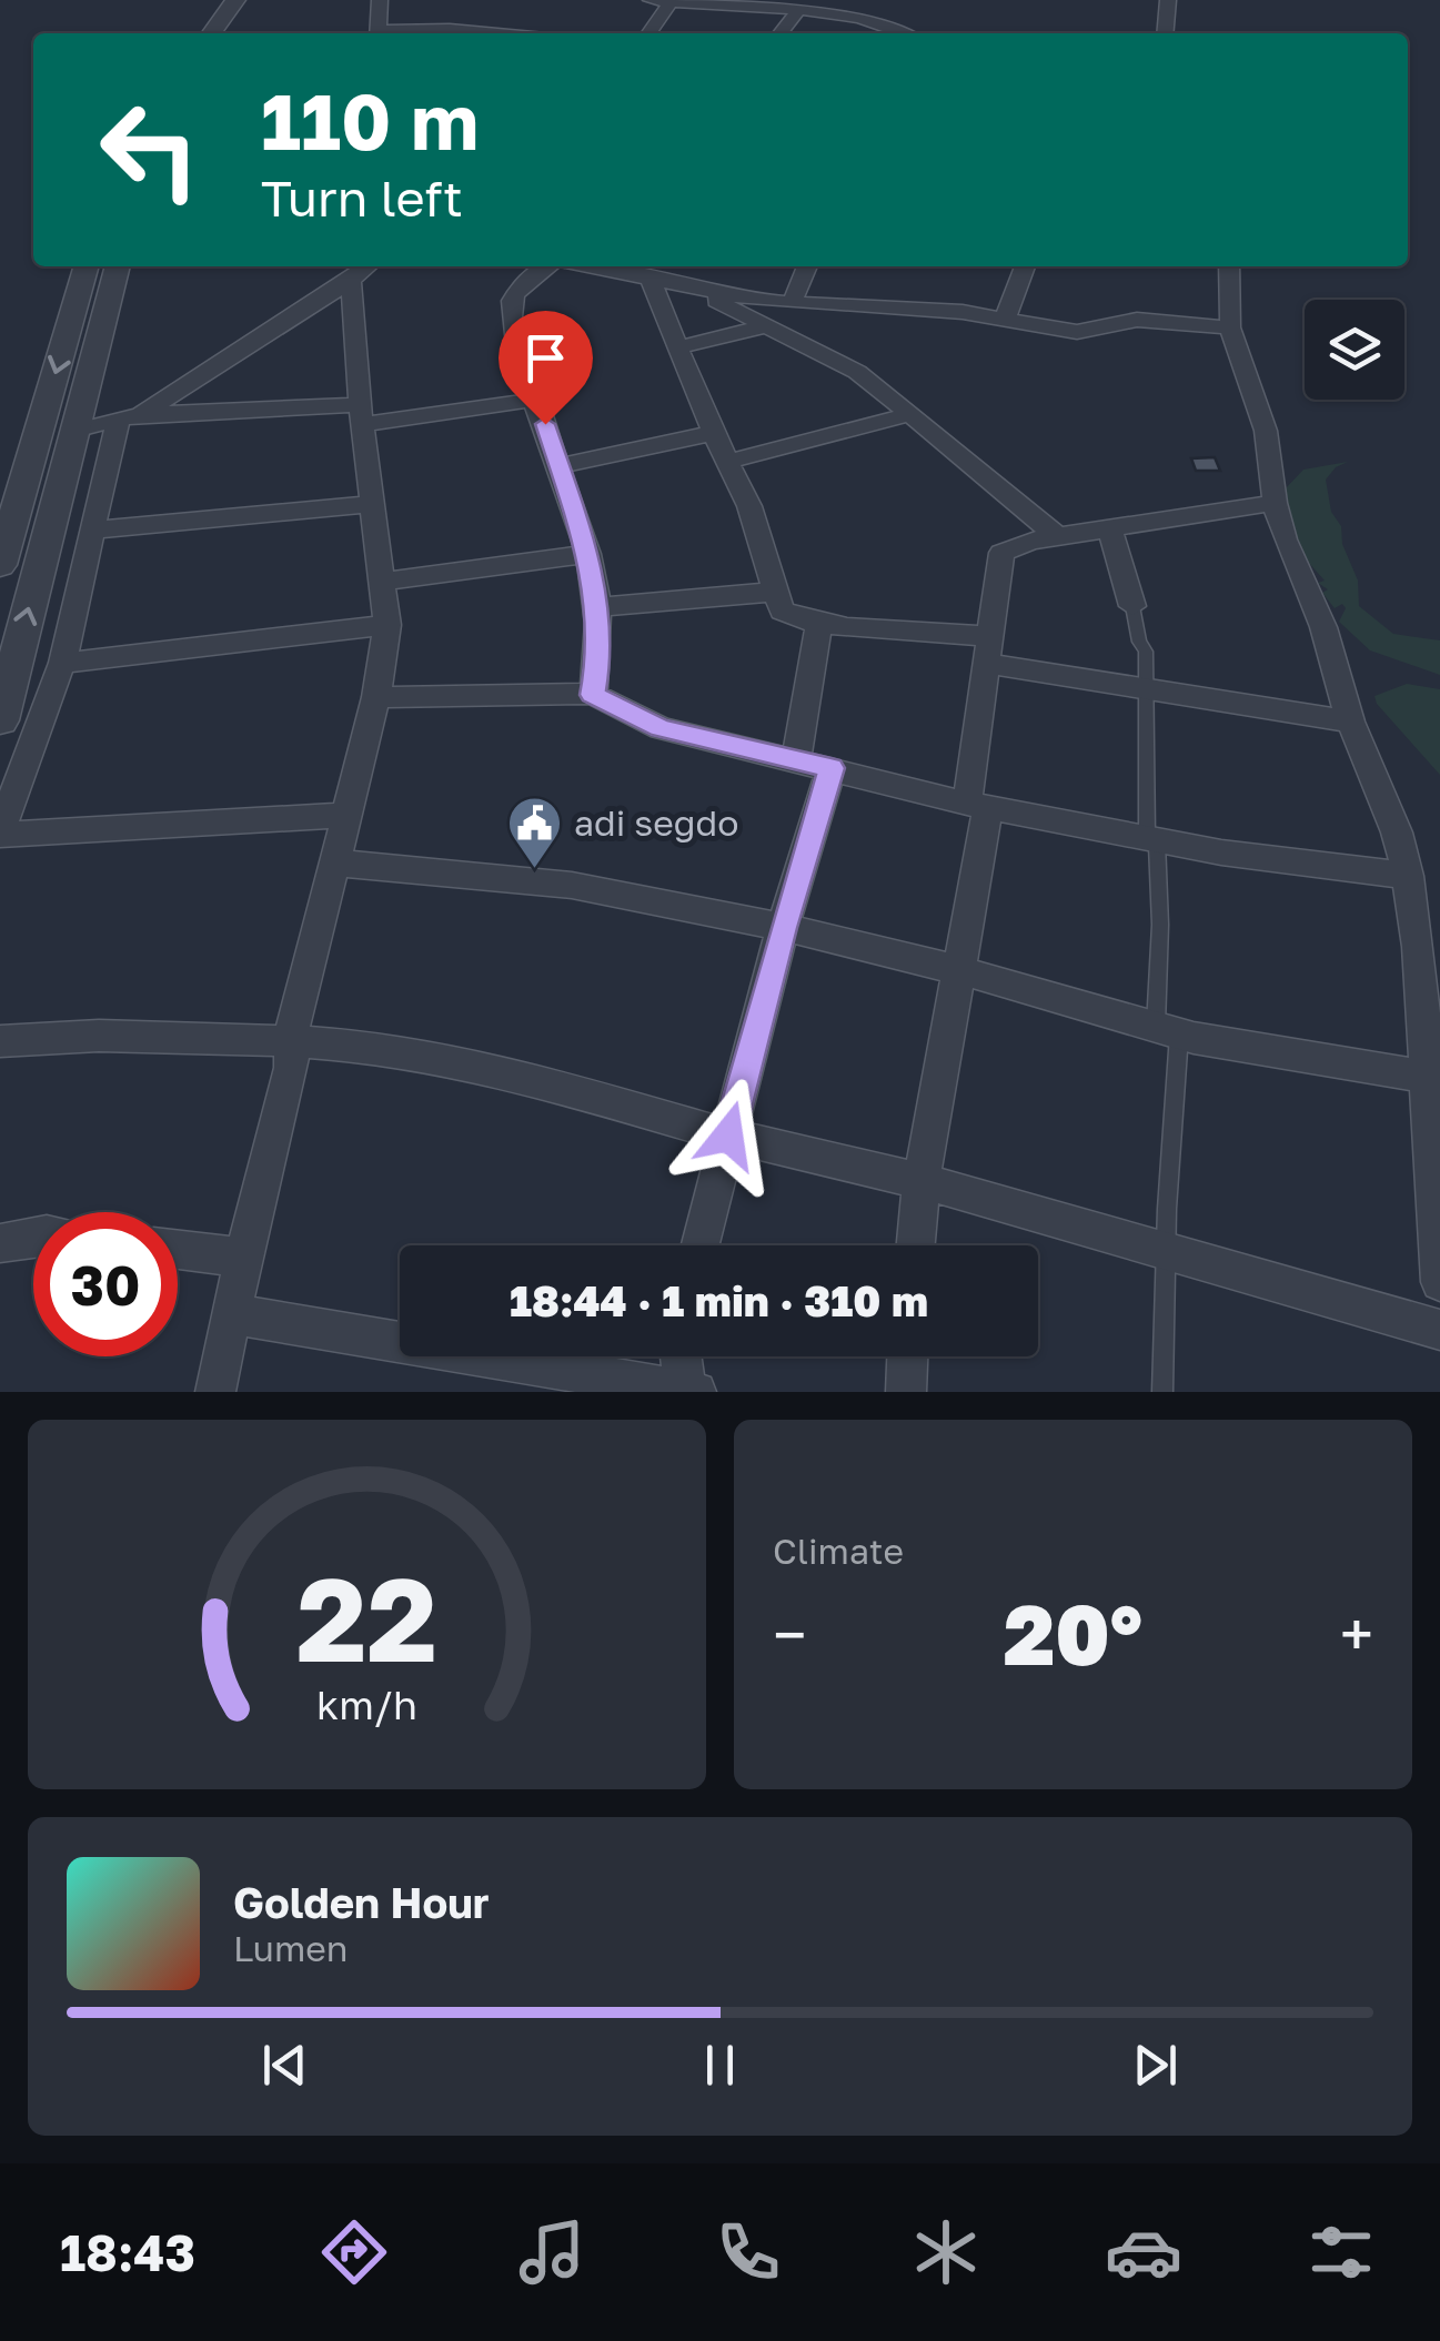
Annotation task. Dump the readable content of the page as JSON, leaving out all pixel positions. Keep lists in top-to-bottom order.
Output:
{
  "places": {
    "public building": ["adi segdo"]
  },
  "page": {
    "turn": ["110 m", "Turn left"],
    "limit": "30",
    "trip": "18:44 · 1 min · 310 m",
    "tile": "Climate",
    "heat": ["−", "20°", "+"],
    "song": ["Golden Hour", "Lumen"],
    "tabs": "18:43",
    "gauge": ["22", "km/h"]
  }
}
